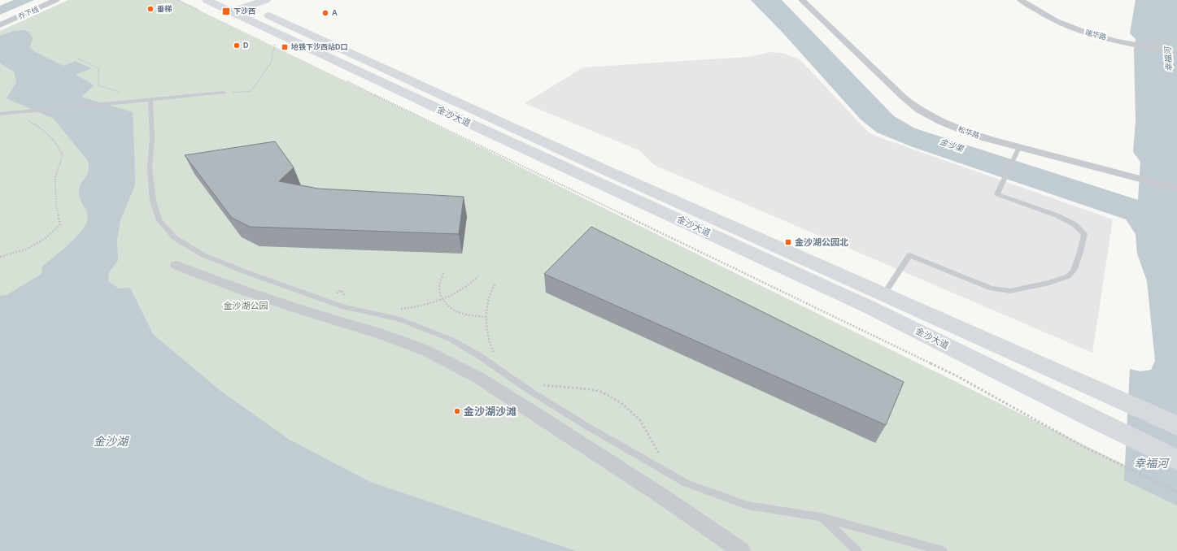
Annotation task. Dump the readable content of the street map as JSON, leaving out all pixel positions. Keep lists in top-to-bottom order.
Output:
{
  "streets": {
    "main road": ["金沙大道"],
    "street": ["乔下线", "瑞华路", "松华路"]
  },
  "water": ["幸福河", "金沙渠", "金沙湖"],
  "parks": ["金沙湖公园"],
  "places": {
    "other": [
      "垂梯",
      "A",
      "D",
      "金沙湖沙滩"
    ],
    "transit": ["下沙西", "地铁下沙西站D口", "金沙湖公园北"]
  }
}
